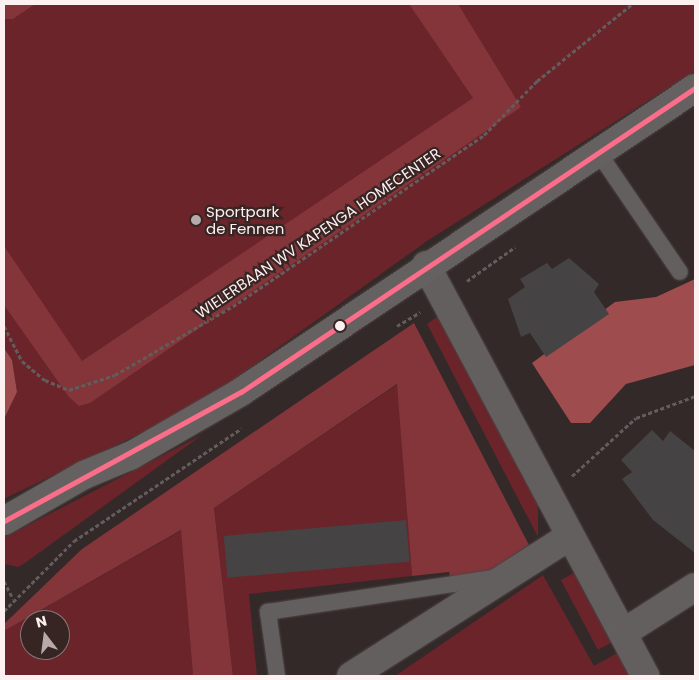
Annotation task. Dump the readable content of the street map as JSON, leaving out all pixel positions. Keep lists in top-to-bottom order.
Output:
{
  "streets": {
    "path": ["WIELERBAAN WV KAPENGA HOMECENTER"]
  },
  "places": ["Sportpark de Fennen"],
  "north": "top"
}
